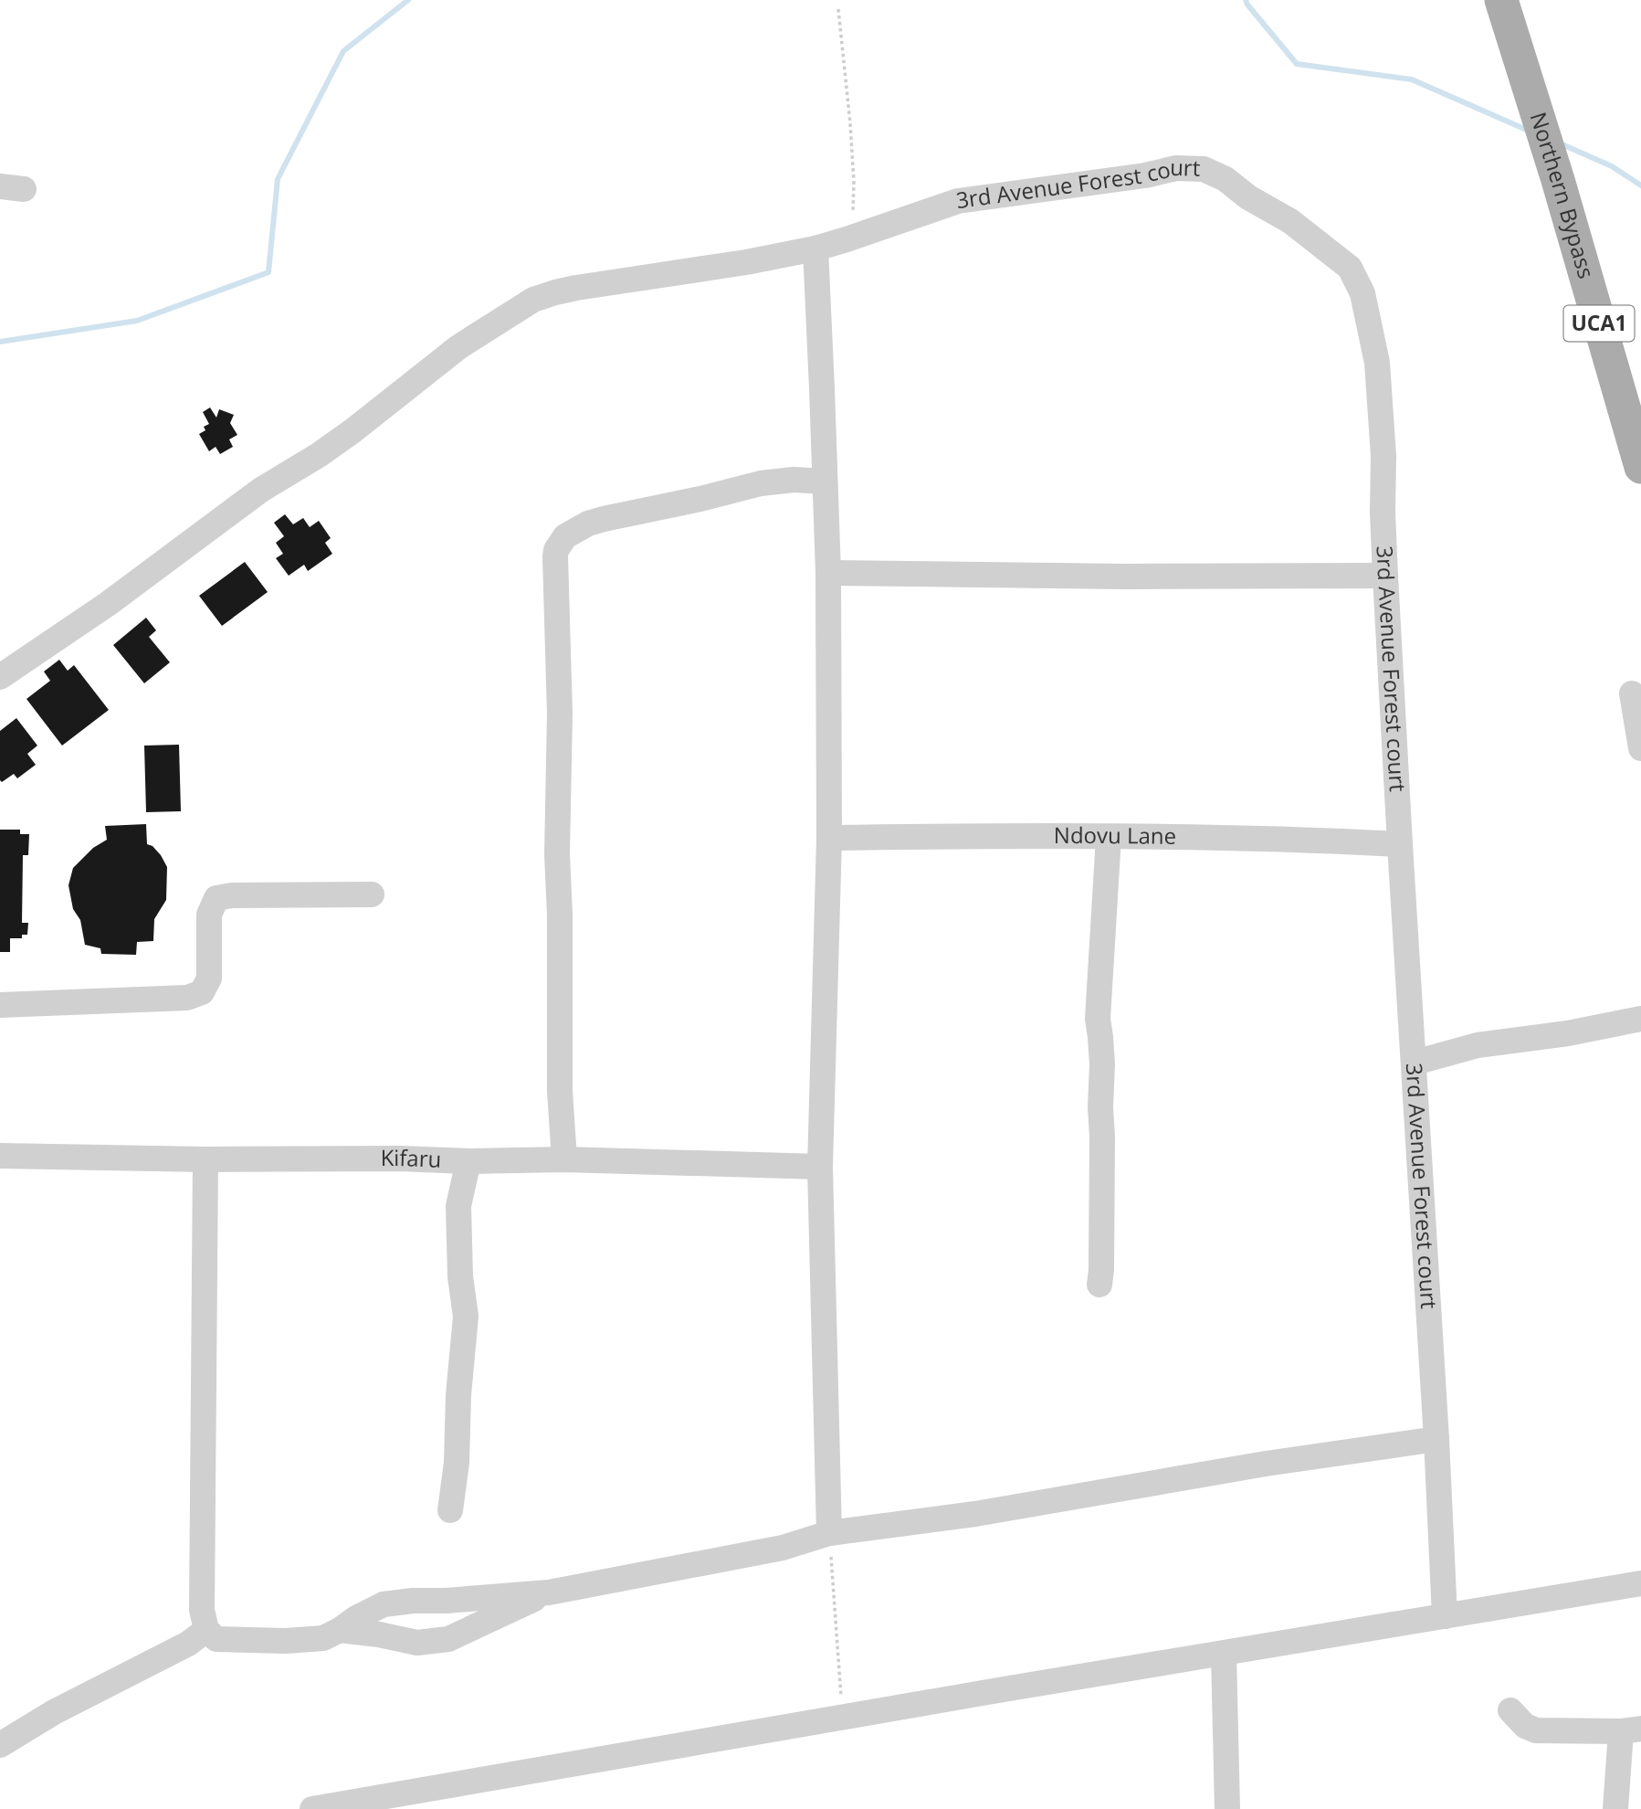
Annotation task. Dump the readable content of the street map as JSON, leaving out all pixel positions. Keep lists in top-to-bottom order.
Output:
{
  "streets": {
    "main road": ["Northern Bypass", "UCA1"],
    "street": ["3rd Avenue Forest court", "Ndovu Lane", "Kifaru"]
  },
  "crossings": [
    ["3rd Avenue Forest court", "Ndovu Lane"]
  ]
}
